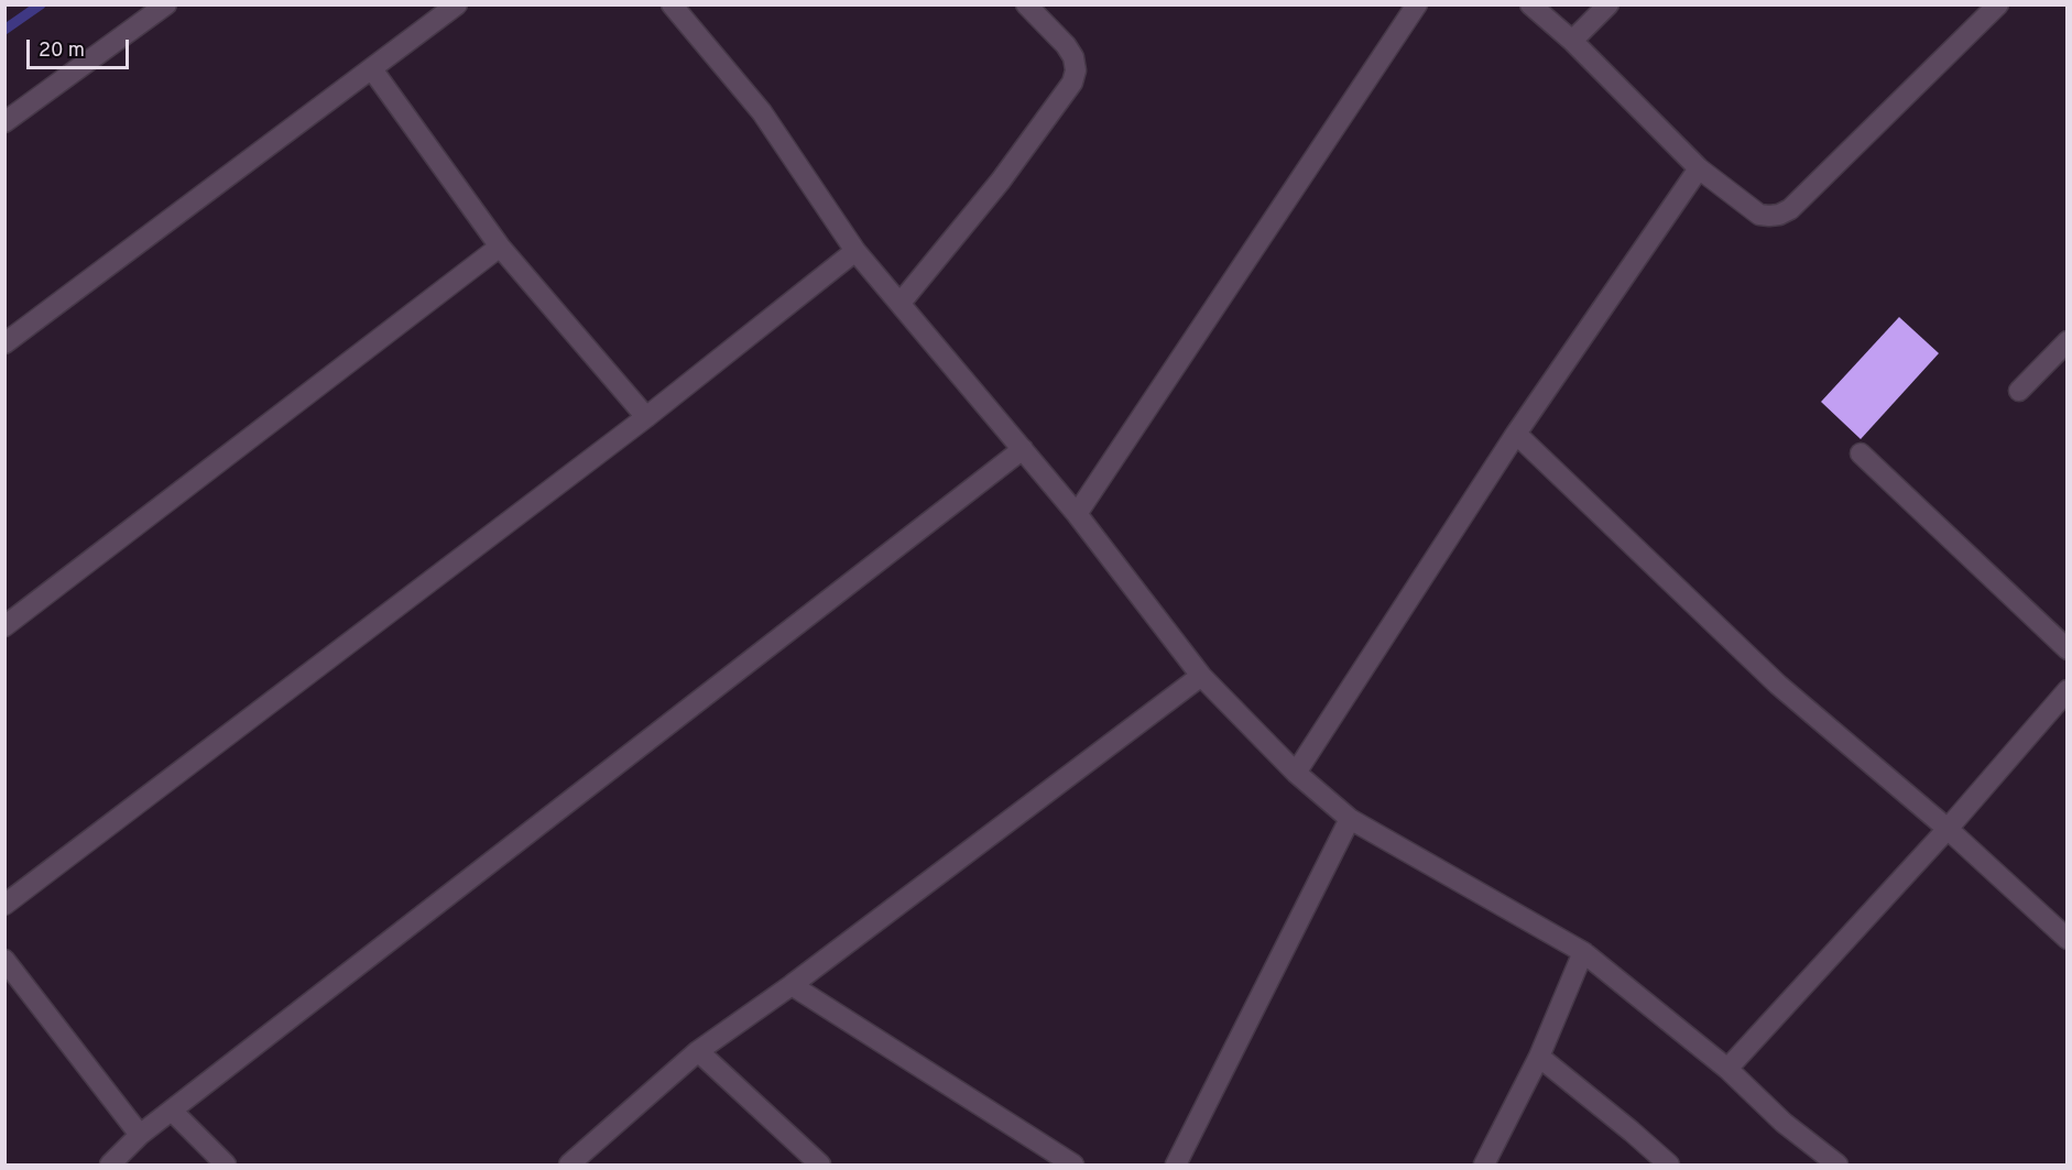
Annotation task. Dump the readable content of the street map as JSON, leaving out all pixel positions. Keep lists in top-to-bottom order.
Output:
{
  "scale_bar": "20 m"
}
